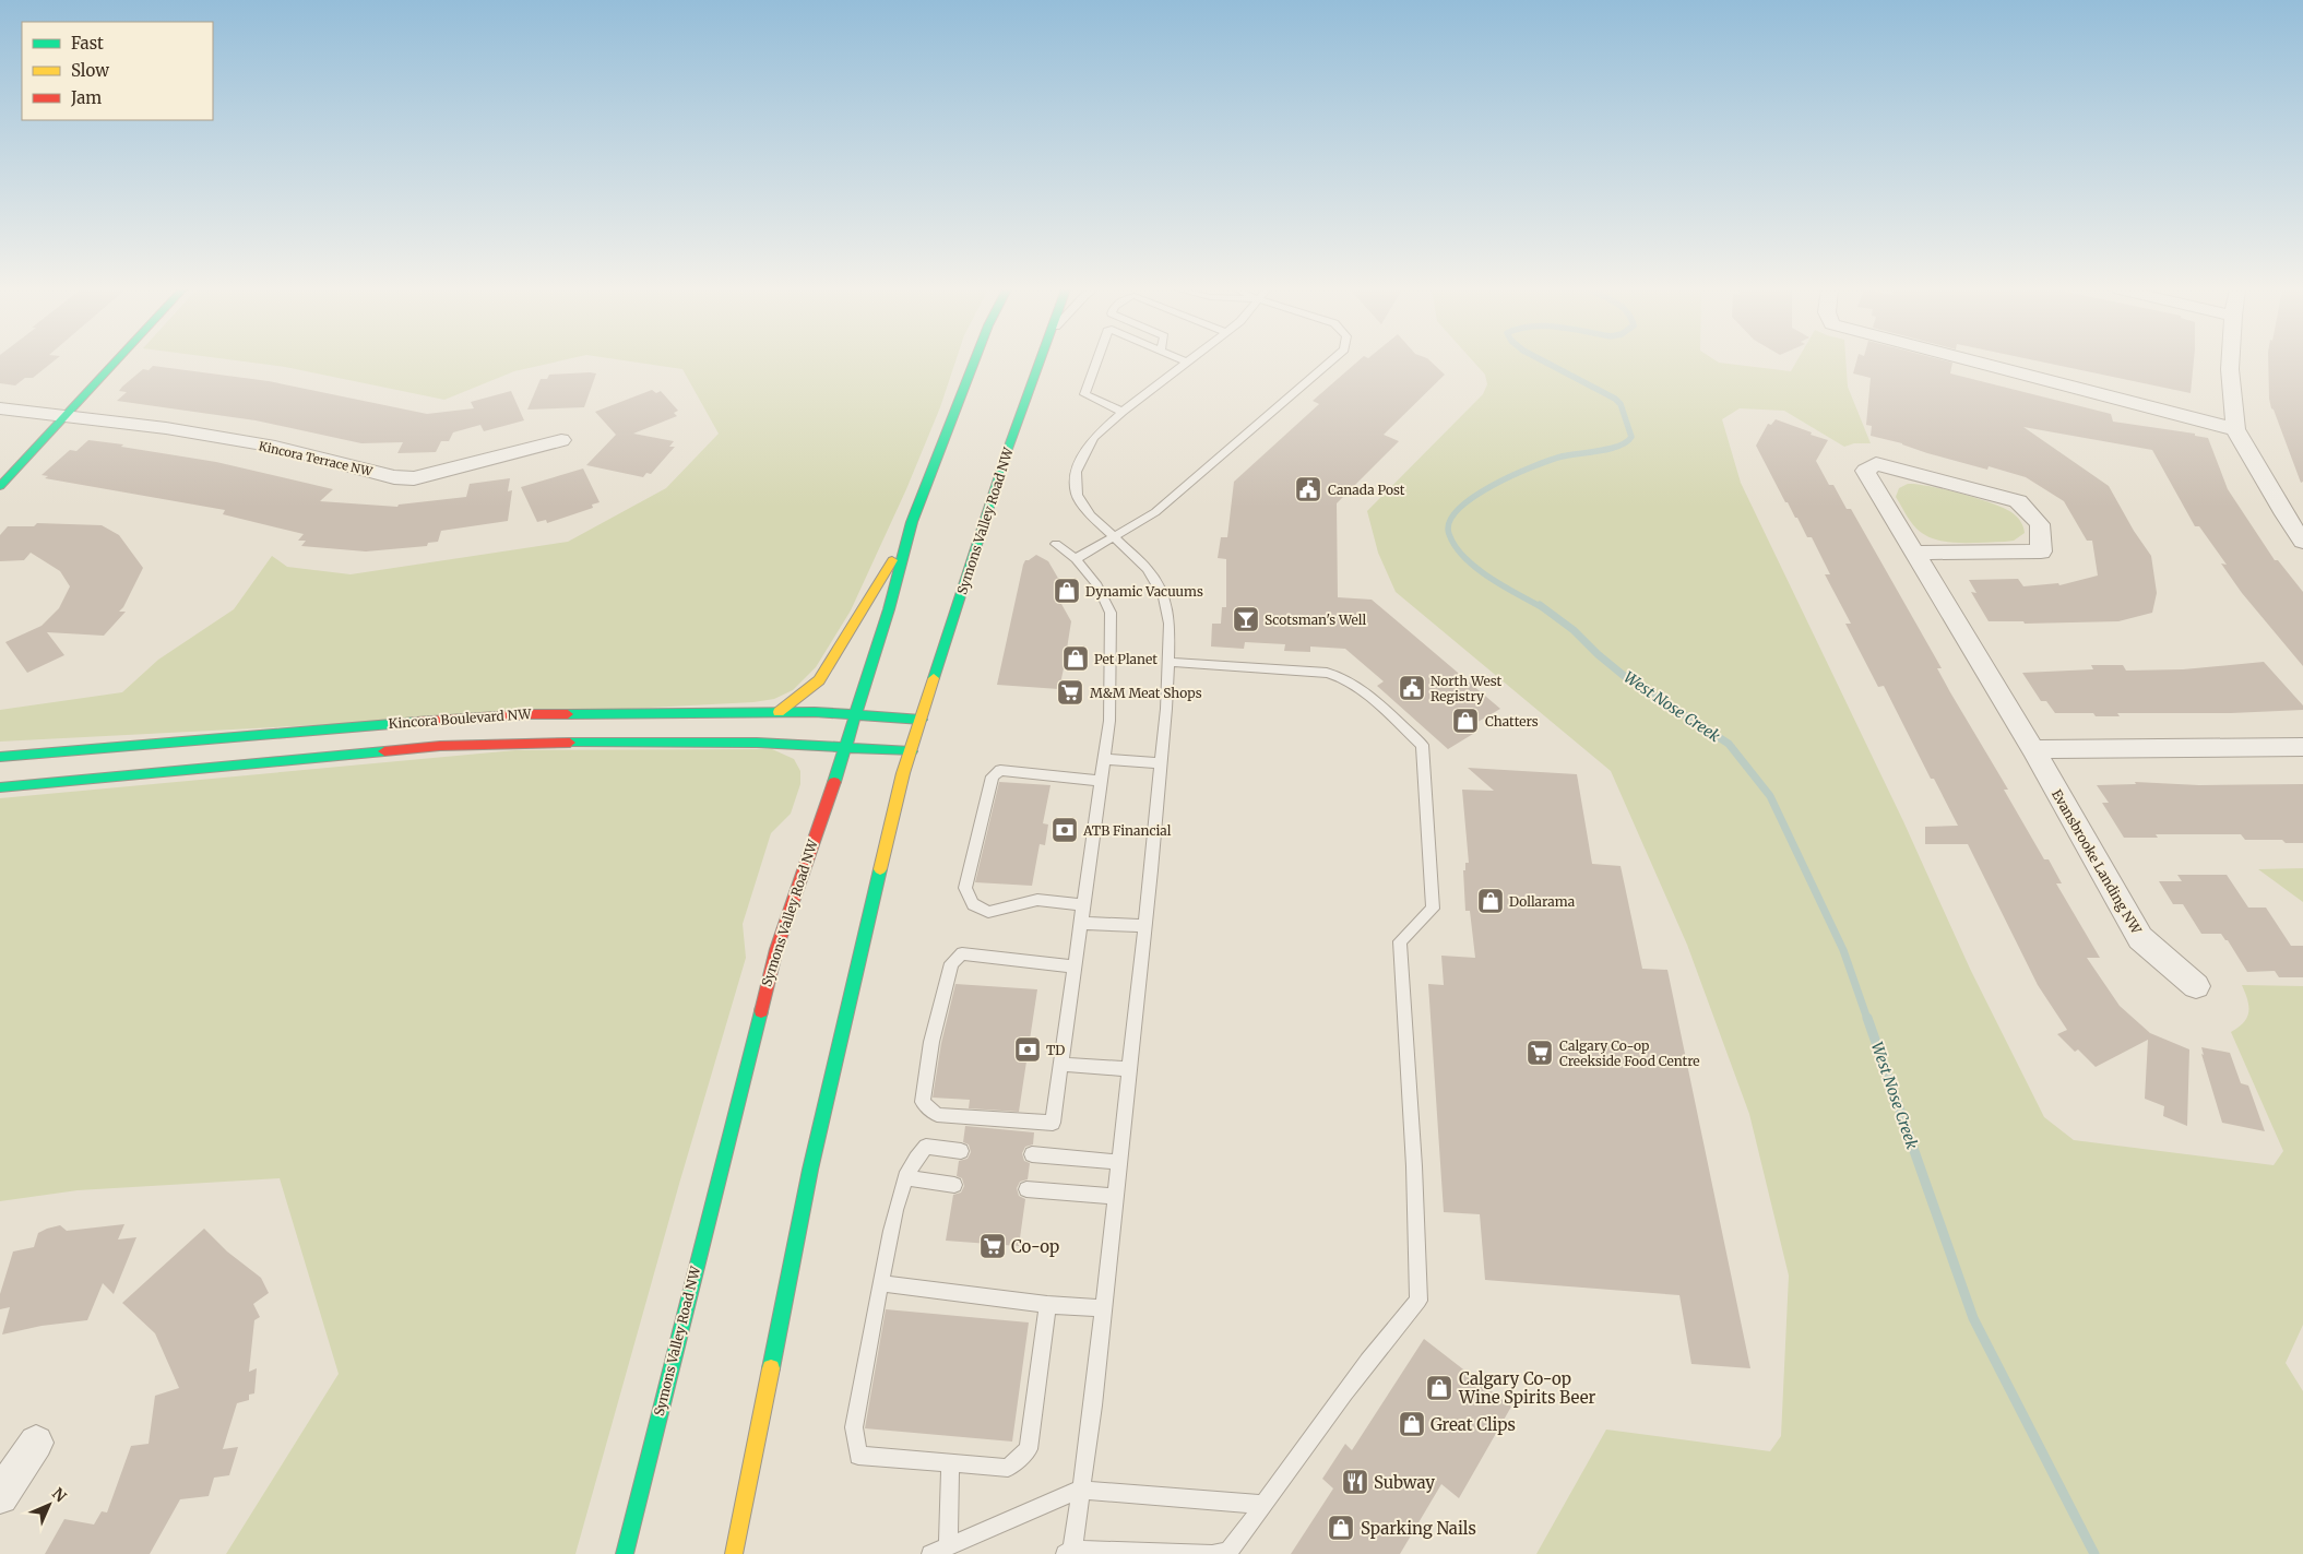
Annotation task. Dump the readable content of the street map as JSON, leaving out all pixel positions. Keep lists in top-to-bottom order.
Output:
{
  "streets": {
    "main road": ["Symons Valley Road NW", "Kincora Boulevard NW"],
    "street": ["Kincora Terrace NW", "Evansbrooke Landing NW"]
  },
  "crossings": [
    ["Symons Valley Road NW", "Kincora Boulevard NW"]
  ],
  "water": ["West Nose Creek"],
  "places": {
    "public building": ["Canada Post", "North West Registry"],
    "shop": [
      "Dynamic Vacuums",
      "Pet Planet",
      "Chatters",
      "Dollarama",
      "Calgary Co-op Wine Spirits Beer",
      "Great Clips",
      "Sparking Nails"
    ],
    "bar": ["Scotsman's Well"],
    "supermarket": ["M&M Meat Shops", "Calgary Co-op Creekside Food Centre", "Co-op"],
    "bank": ["ATB Financial", "TD"],
    "restaurant": ["Subway"]
  },
  "legend": ["Fast", "Slow", "Jam"],
  "north": "top right"
}
